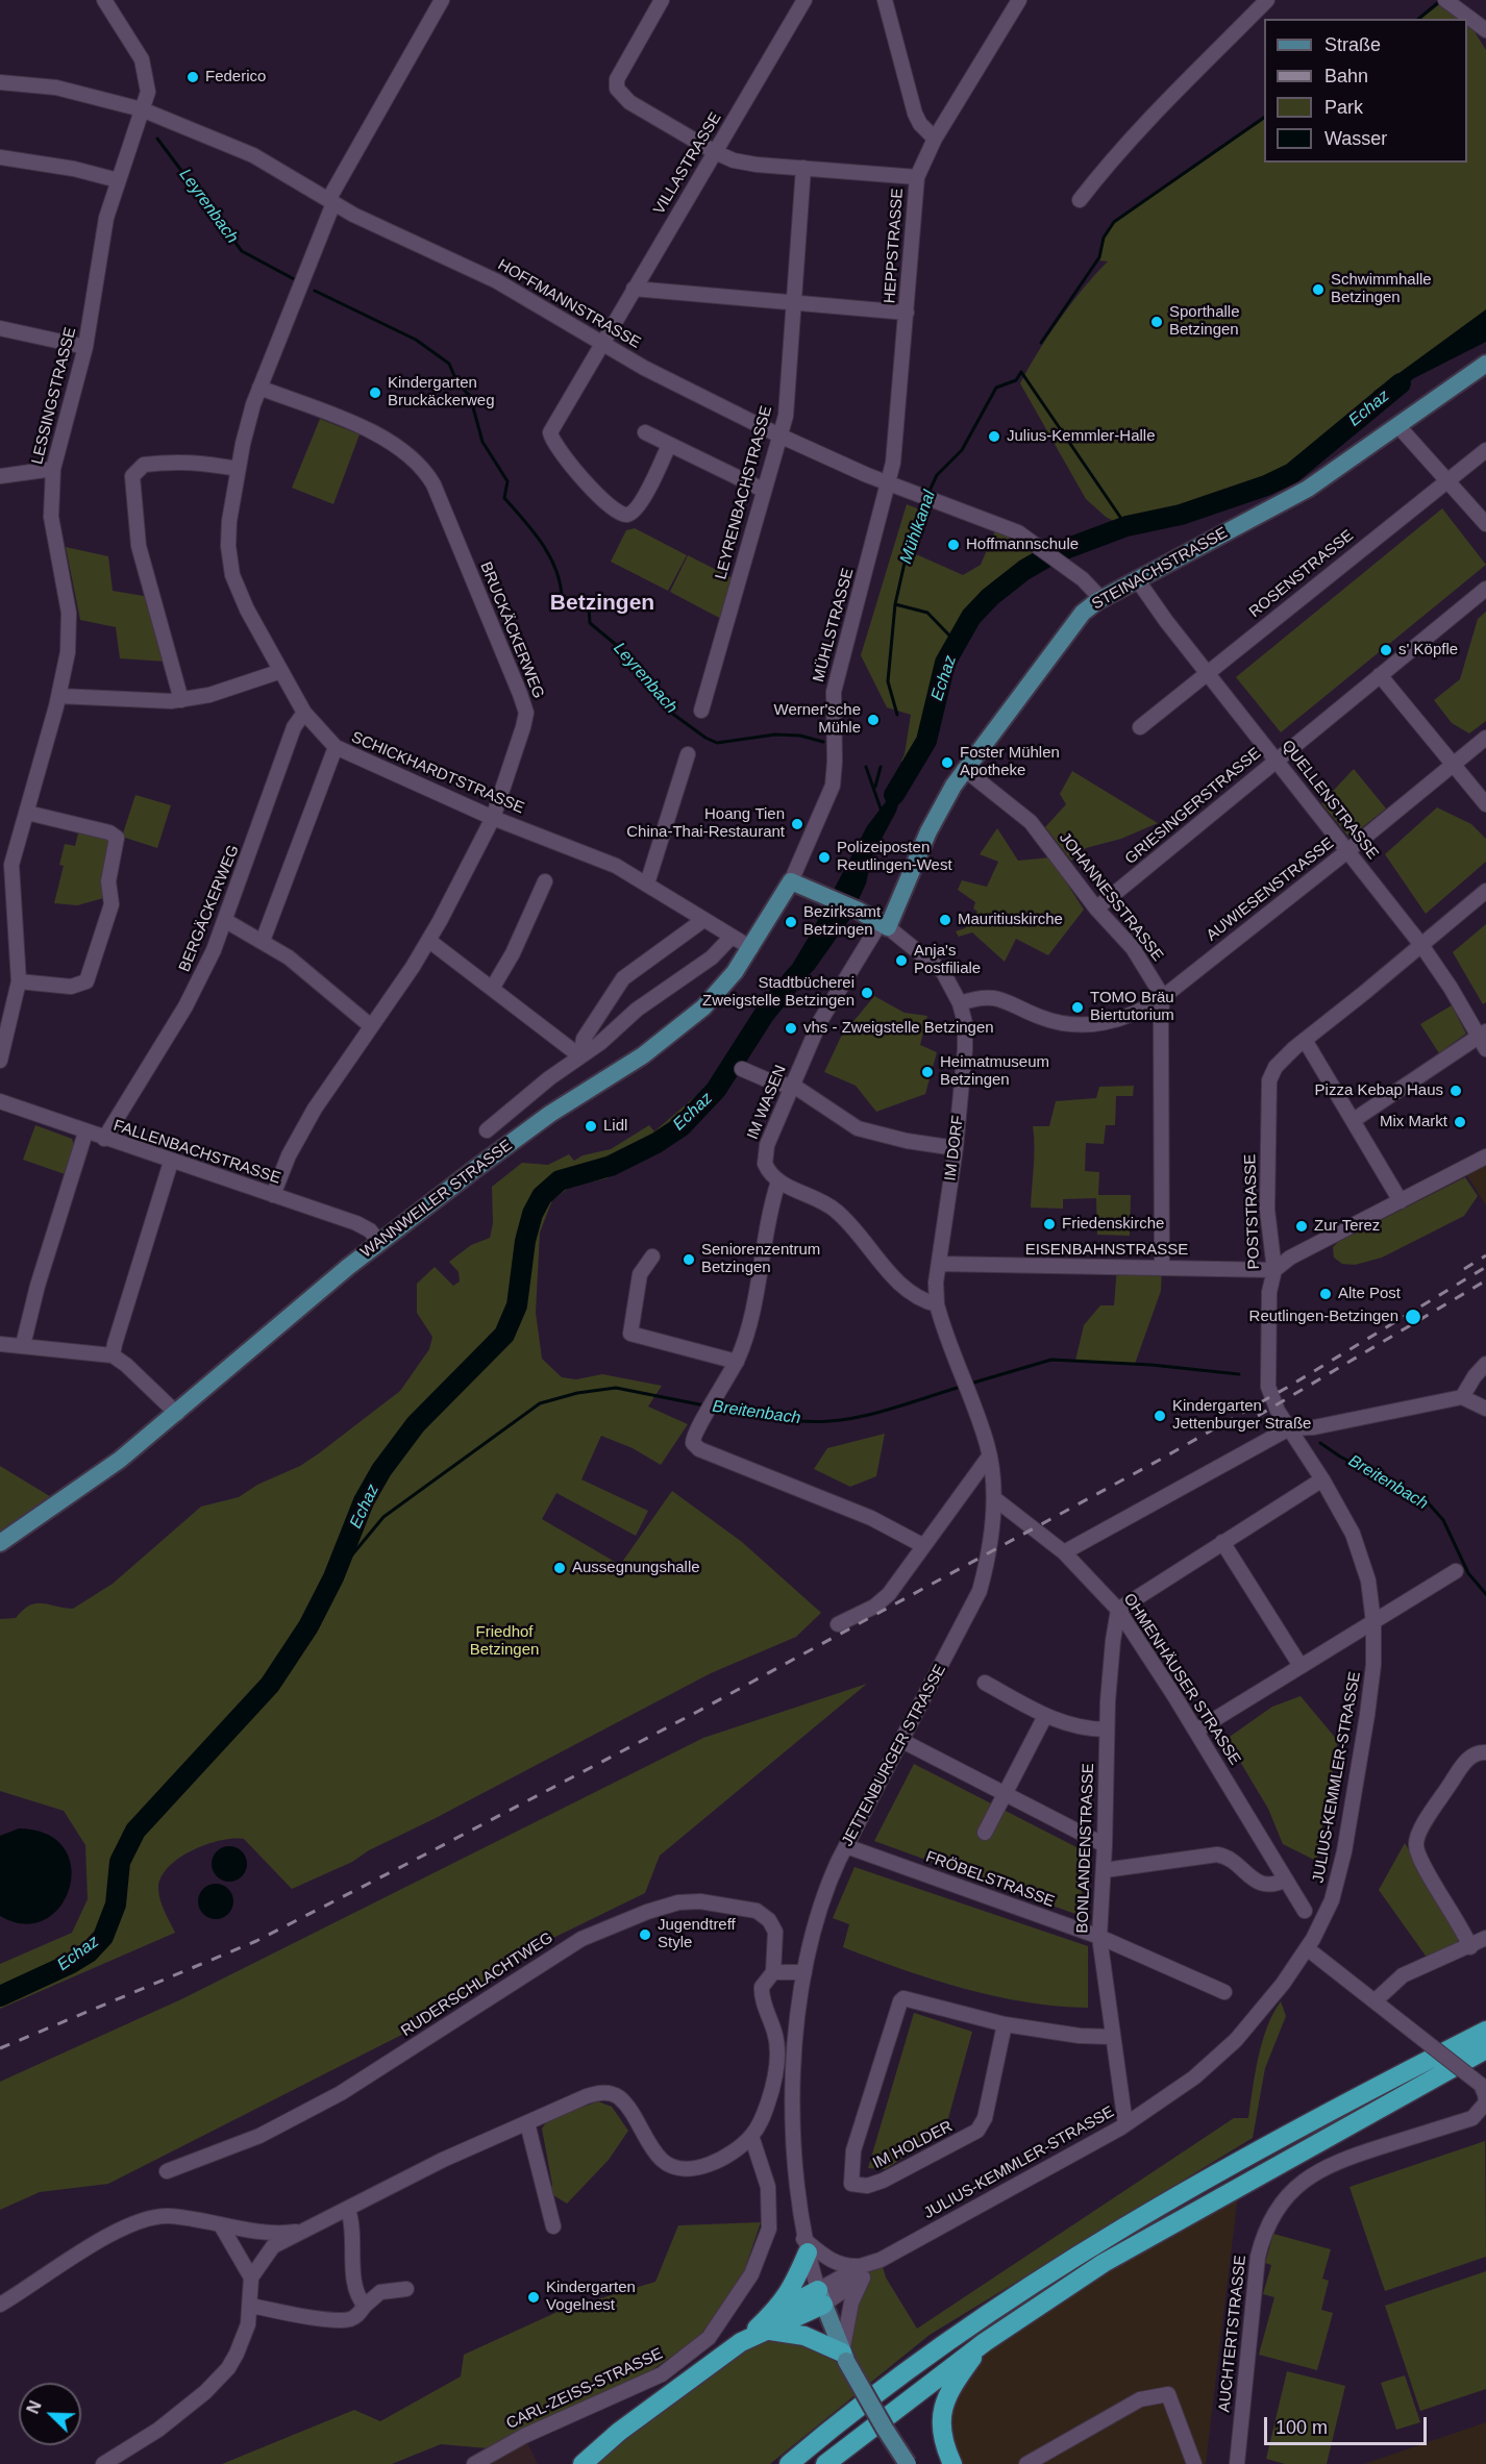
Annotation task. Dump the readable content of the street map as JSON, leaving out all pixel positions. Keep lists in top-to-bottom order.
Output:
{
  "streets": {
    "main road": [
      "STEINACHSTRASSE",
      "IM DORF",
      "WANNWEILER STRASSE",
      "JETTENBURGER STRASSE"
    ],
    "street": [
      "VILLASTRASSE",
      "HEPPSTRASSE",
      "HOFFMANNSTRASSE",
      "LESSINGSTRASSE",
      "LEYRENBACHSTRASSE",
      "ROSENSTRASSE",
      "MÜHLSTRASSE",
      "BRUCKÄCKERWEG",
      "SCHICKHARDTSTRASSE",
      "QUELLENSTRASSE",
      "GRIESINGERSTRASSE",
      "AUWIESENSTRASSE",
      "JOHANNESSTRASSE",
      "BERGÄCKERWEG",
      "IM WASEN",
      "FALLENBACHSTRASSE",
      "POSTSTRASSE",
      "EISENBAHNSTRASSE",
      "OHMENHÄUSER STRASSE",
      "JULIUS-KEMMLER-STRASSE",
      "BONLANDENSTRASSE",
      "FRÖBELSTRASSE",
      "RUDERSCHLACHTWEG",
      "IM HOLDER",
      "AUCHTERTSTRASSE",
      "CARL-ZEISS-STRASSE"
    ]
  },
  "crossings": [
    ["VILLASTRASSE", "HOFFMANNSTRASSE"],
    ["HEPPSTRASSE", "HOFFMANNSTRASSE"],
    ["HEPPSTRASSE", "MÜHLSTRASSE"],
    ["HOFFMANNSTRASSE", "LESSINGSTRASSE"],
    ["HOFFMANNSTRASSE", "LEYRENBACHSTRASSE"],
    ["HOFFMANNSTRASSE", "STEINACHSTRASSE"],
    ["HOFFMANNSTRASSE", "MÜHLSTRASSE"],
    ["HOFFMANNSTRASSE", "SCHICKHARDTSTRASSE"],
    ["STEINACHSTRASSE", "QUELLENSTRASSE"],
    ["STEINACHSTRASSE", "JOHANNESSTRASSE"],
    ["STEINACHSTRASSE", "IM WASEN"],
    ["STEINACHSTRASSE", "IM DORF"],
    ["ROSENSTRASSE", "QUELLENSTRASSE"],
    ["MÜHLSTRASSE", "IM DORF"],
    ["MÜHLSTRASSE", "WANNWEILER STRASSE"],
    ["BRUCKÄCKERWEG", "SCHICKHARDTSTRASSE"],
    ["BRUCKÄCKERWEG", "FALLENBACHSTRASSE"],
    ["SCHICKHARDTSTRASSE", "BERGÄCKERWEG"],
    ["SCHICKHARDTSTRASSE", "WANNWEILER STRASSE"],
    ["QUELLENSTRASSE", "GRIESINGERSTRASSE"],
    ["QUELLENSTRASSE", "AUWIESENSTRASSE"],
    ["QUELLENSTRASSE", "POSTSTRASSE"],
    ["GRIESINGERSTRASSE", "JOHANNESSTRASSE"],
    ["AUWIESENSTRASSE", "JOHANNESSTRASSE"],
    ["AUWIESENSTRASSE", "IM DORF"],
    ["BERGÄCKERWEG", "FALLENBACHSTRASSE"],
    ["IM WASEN", "IM DORF"],
    ["IM DORF", "WANNWEILER STRASSE"],
    ["IM DORF", "EISENBAHNSTRASSE"],
    ["IM DORF", "JETTENBURGER STRASSE"],
    ["FALLENBACHSTRASSE", "WANNWEILER STRASSE"],
    ["POSTSTRASSE", "EISENBAHNSTRASSE"],
    ["POSTSTRASSE", "JULIUS-KEMMLER-STRASSE"],
    ["OHMENHÄUSER STRASSE", "JETTENBURGER STRASSE"],
    ["OHMENHÄUSER STRASSE", "BONLANDENSTRASSE"],
    ["JETTENBURGER STRASSE", "JULIUS-KEMMLER-STRASSE"],
    ["JETTENBURGER STRASSE", "FRÖBELSTRASSE"],
    ["JULIUS-KEMMLER-STRASSE", "BONLANDENSTRASSE"],
    ["BONLANDENSTRASSE", "FRÖBELSTRASSE"],
    ["RUDERSCHLACHTWEG", "CARL-ZEISS-STRASSE"]
  ],
  "districts": ["Betzingen"],
  "water": [
    "Leyrenbach",
    "Echaz",
    "Mühlkanal",
    "Breitenbach"
  ],
  "parks": ["Friedhof Betzingen"],
  "places": [
    "Federico",
    "Schwimmhalle Betzingen",
    "Sporthalle Betzingen",
    "Kindergarten Bruckäckerweg",
    "Julius-Kemmler-Halle",
    "Hoffmannschule",
    "s' Köpfle",
    "Werner'sche Mühle",
    "Foster Mühlen Apotheke",
    "Hoang Tien China-Thai-Restaurant",
    "Polizeiposten Reutlingen-West",
    "Mauritiuskirche",
    "Bezirksamt Betzingen",
    "Anja's Postfiliale",
    "Stadtbücherei Zweigstelle Betzingen",
    "TOMO Bräu Biertutorium",
    "vhs - Zweigstelle Betzingen",
    "Heimatmuseum Betzingen",
    "Pizza Kebap Haus",
    "Mix Markt",
    "Lidl",
    "Friedenskirche",
    "Zur Terez",
    "Seniorenzentrum Betzingen",
    "Alte Post",
    "Reutlingen-Betzingen",
    "Kindergarten Jettenburger Straße",
    "Aussegnungshalle",
    "Jugendtreff Style",
    "Kindergarten Vogelnest"
  ],
  "legend": [
    "Straße",
    "Bahn",
    "Park",
    "Wasser"
  ],
  "scale_bar": "100 m",
  "north": "top left"
}
